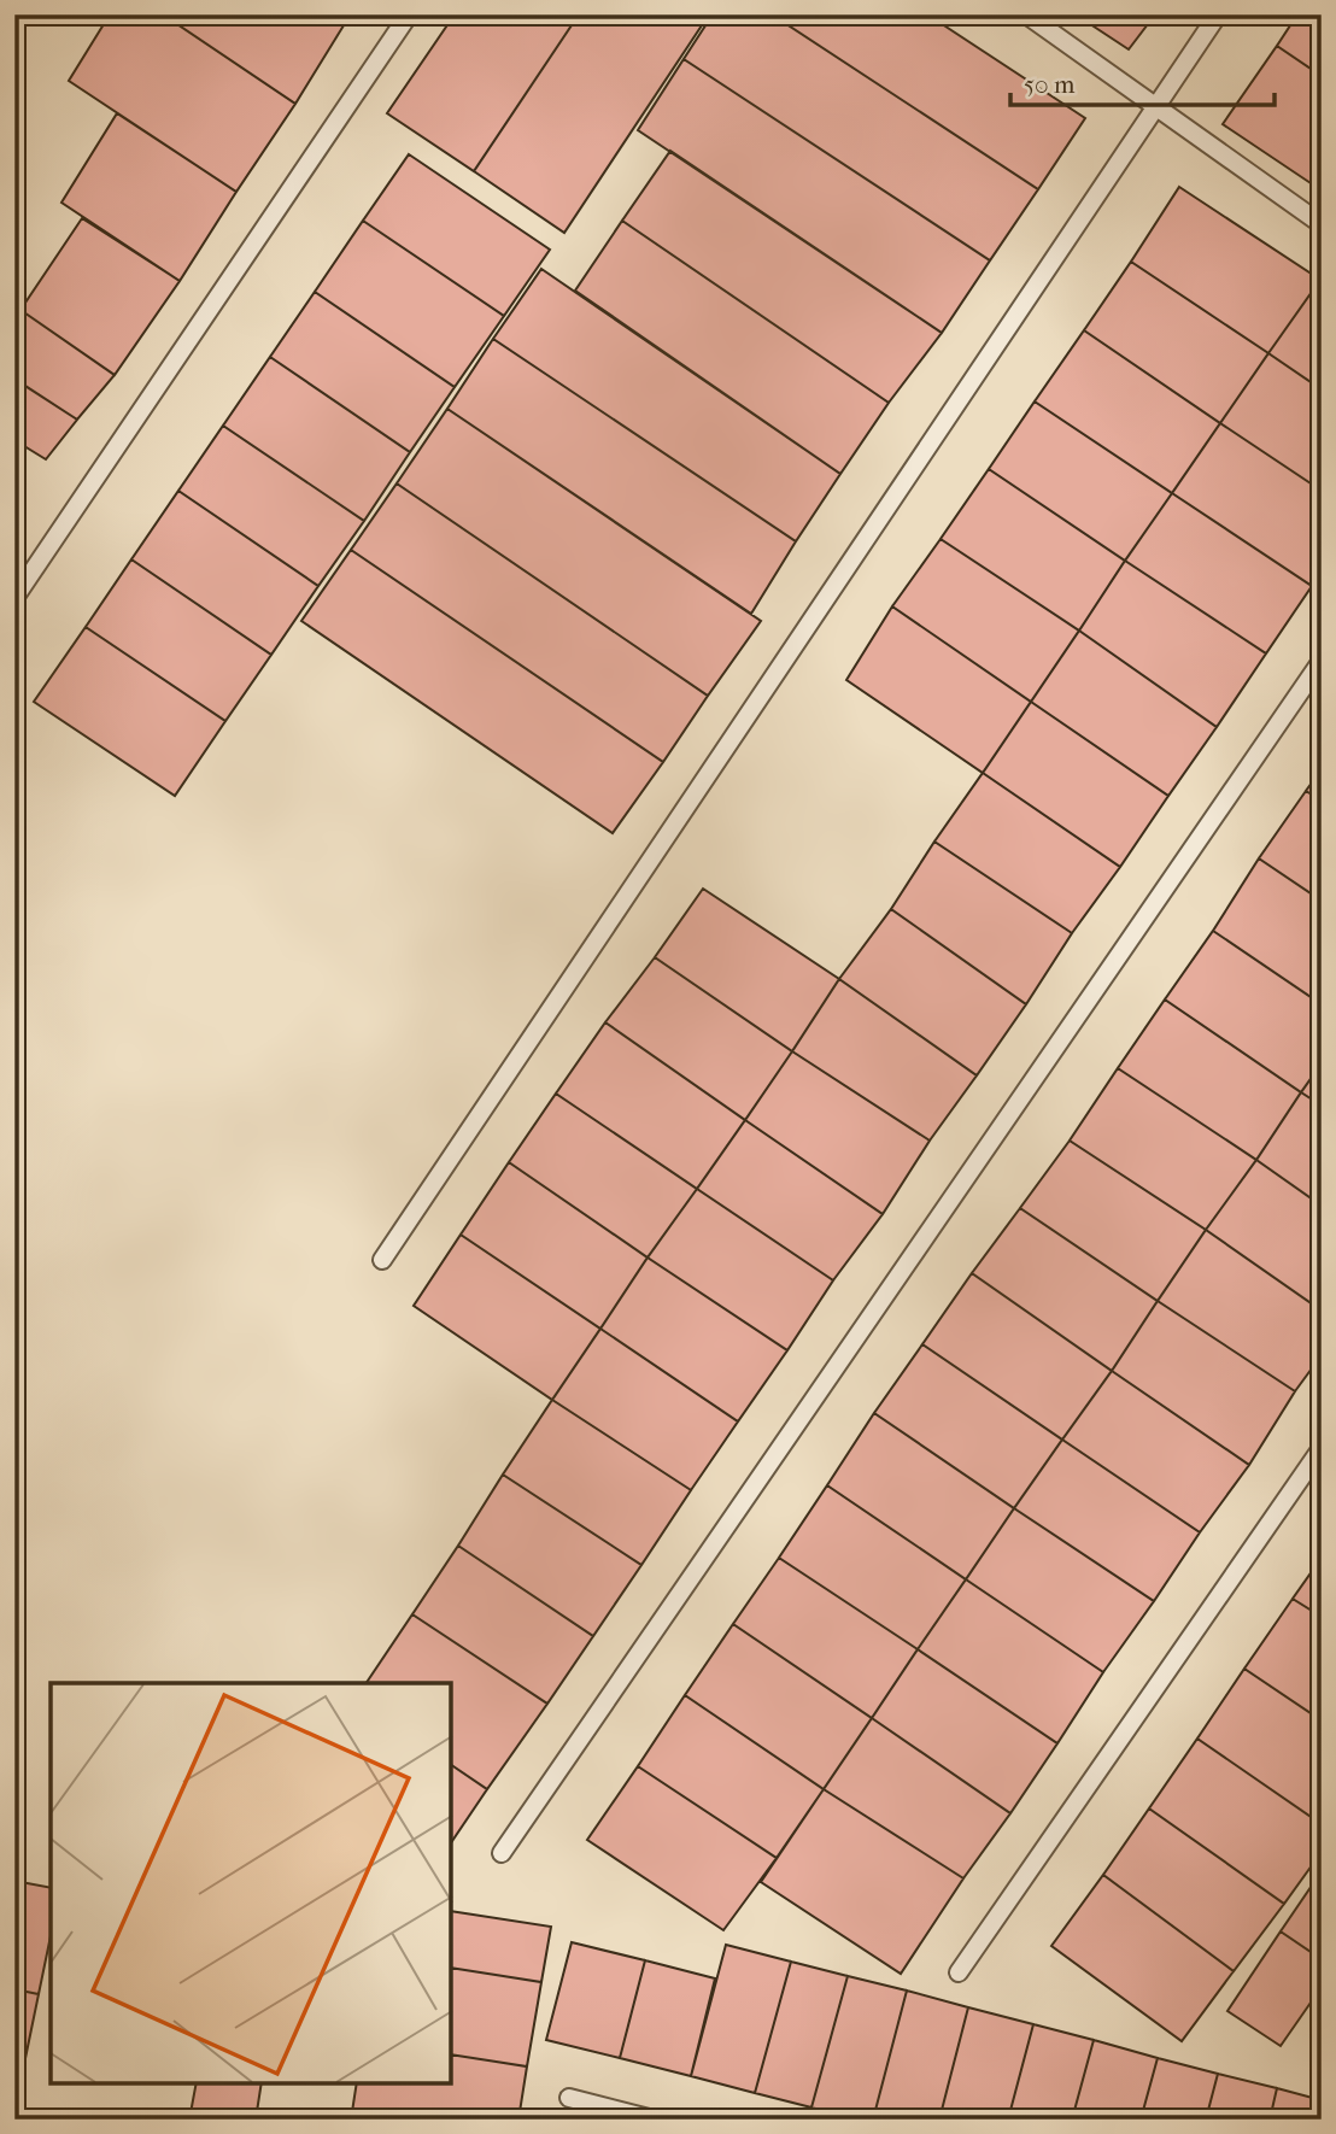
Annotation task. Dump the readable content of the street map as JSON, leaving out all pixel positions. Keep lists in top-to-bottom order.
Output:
{
  "scale_bar": "50 m"
}
